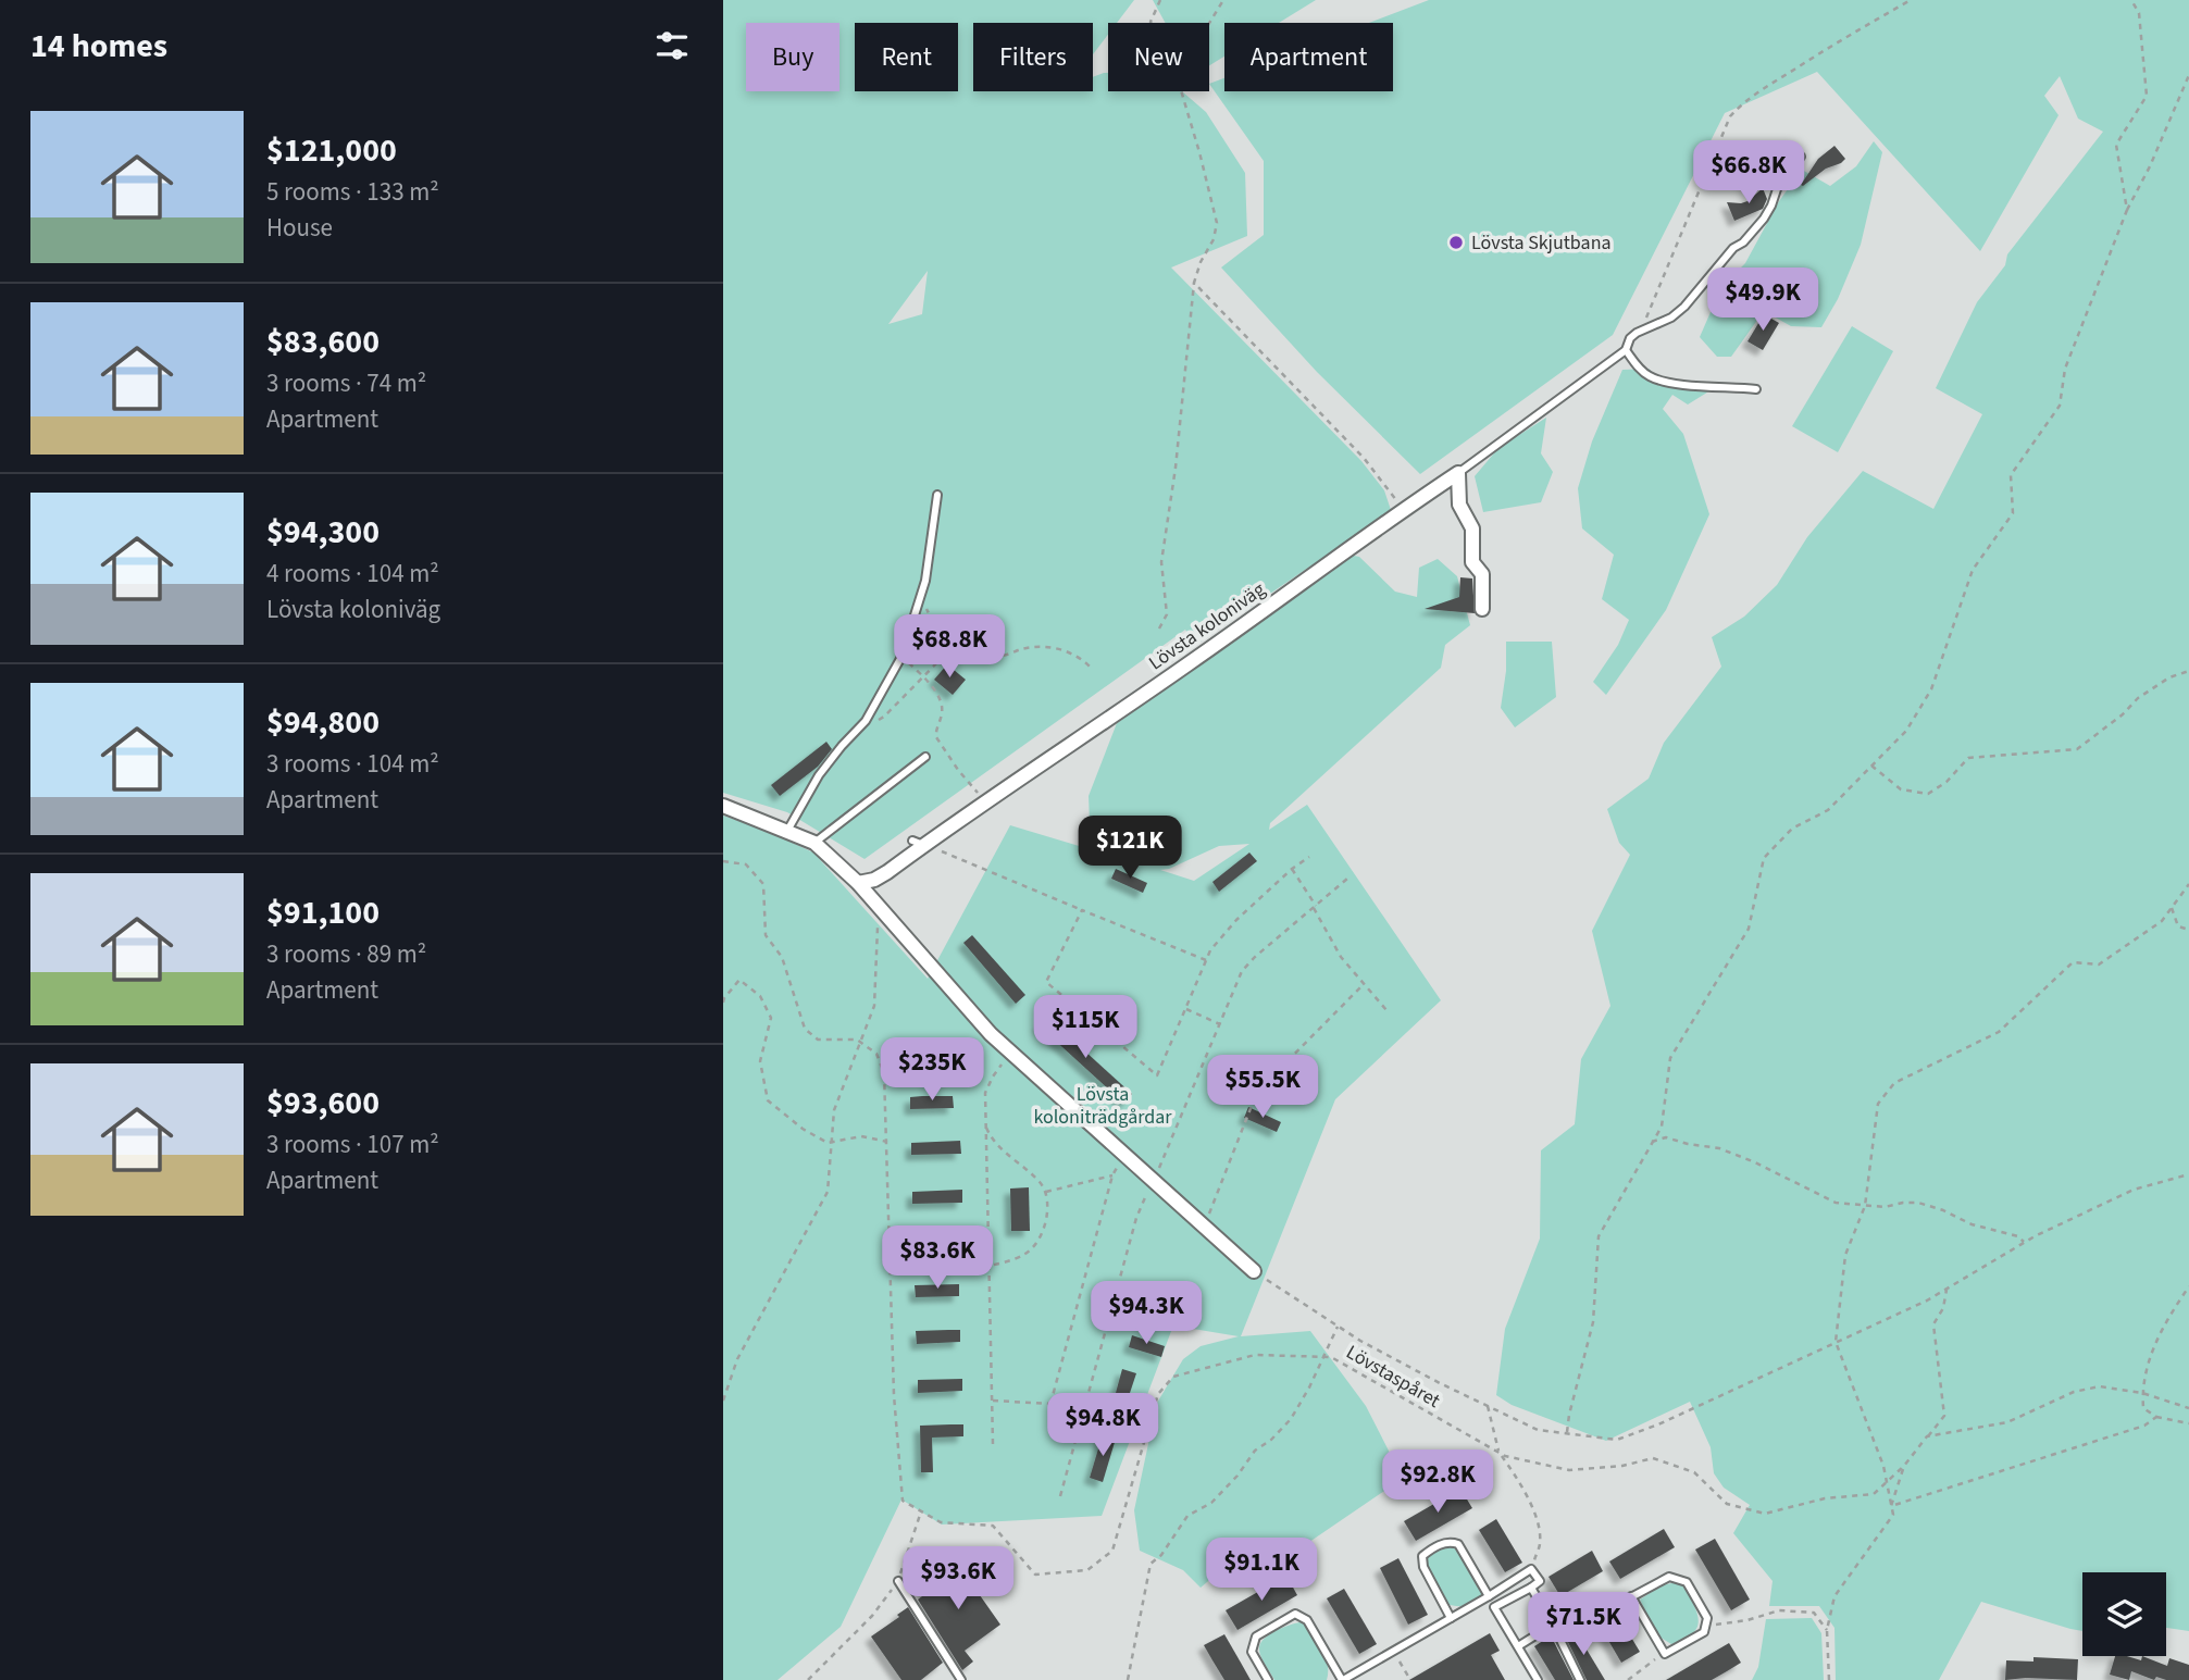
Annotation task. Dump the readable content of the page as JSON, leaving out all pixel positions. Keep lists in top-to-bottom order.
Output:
{
  "streets": {
    "street": ["Lövsta koloniväg"],
    "path": ["Lövstaspåret"]
  },
  "parks": ["Lövsta koloniträdgårdar"],
  "places": ["Lövsta Skjutbana"],
  "page": {
    "heading": "14 homes",
    "chip": [
      "Buy",
      "Rent",
      "Filters",
      "New",
      "Apartment"
    ],
    "list": [
      {
        "name": "$121,000",
        "note": "5 rooms · 133 m² · House"
      },
      {
        "name": "$83,600",
        "note": "3 rooms · 74 m² · Apartment"
      },
      {
        "name": "$94,300",
        "note": "4 rooms · 104 m² · Lövsta koloniväg"
      },
      {
        "name": "$94,800",
        "note": "3 rooms · 104 m² · Apartment"
      },
      {
        "name": "$91,100",
        "note": "3 rooms · 89 m² · Apartment"
      },
      {
        "name": "$93,600",
        "note": "3 rooms · 107 m² · Apartment"
      }
    ],
    "price": [
      "$66.8K",
      "$49.9K",
      "$68.8K",
      "$121K",
      "$115K",
      "$235K",
      "$55.5K",
      "$83.6K",
      "$94.3K",
      "$94.8K",
      "$92.8K",
      "$91.1K",
      "$93.6K",
      "$71.5K"
    ]
  }
}
